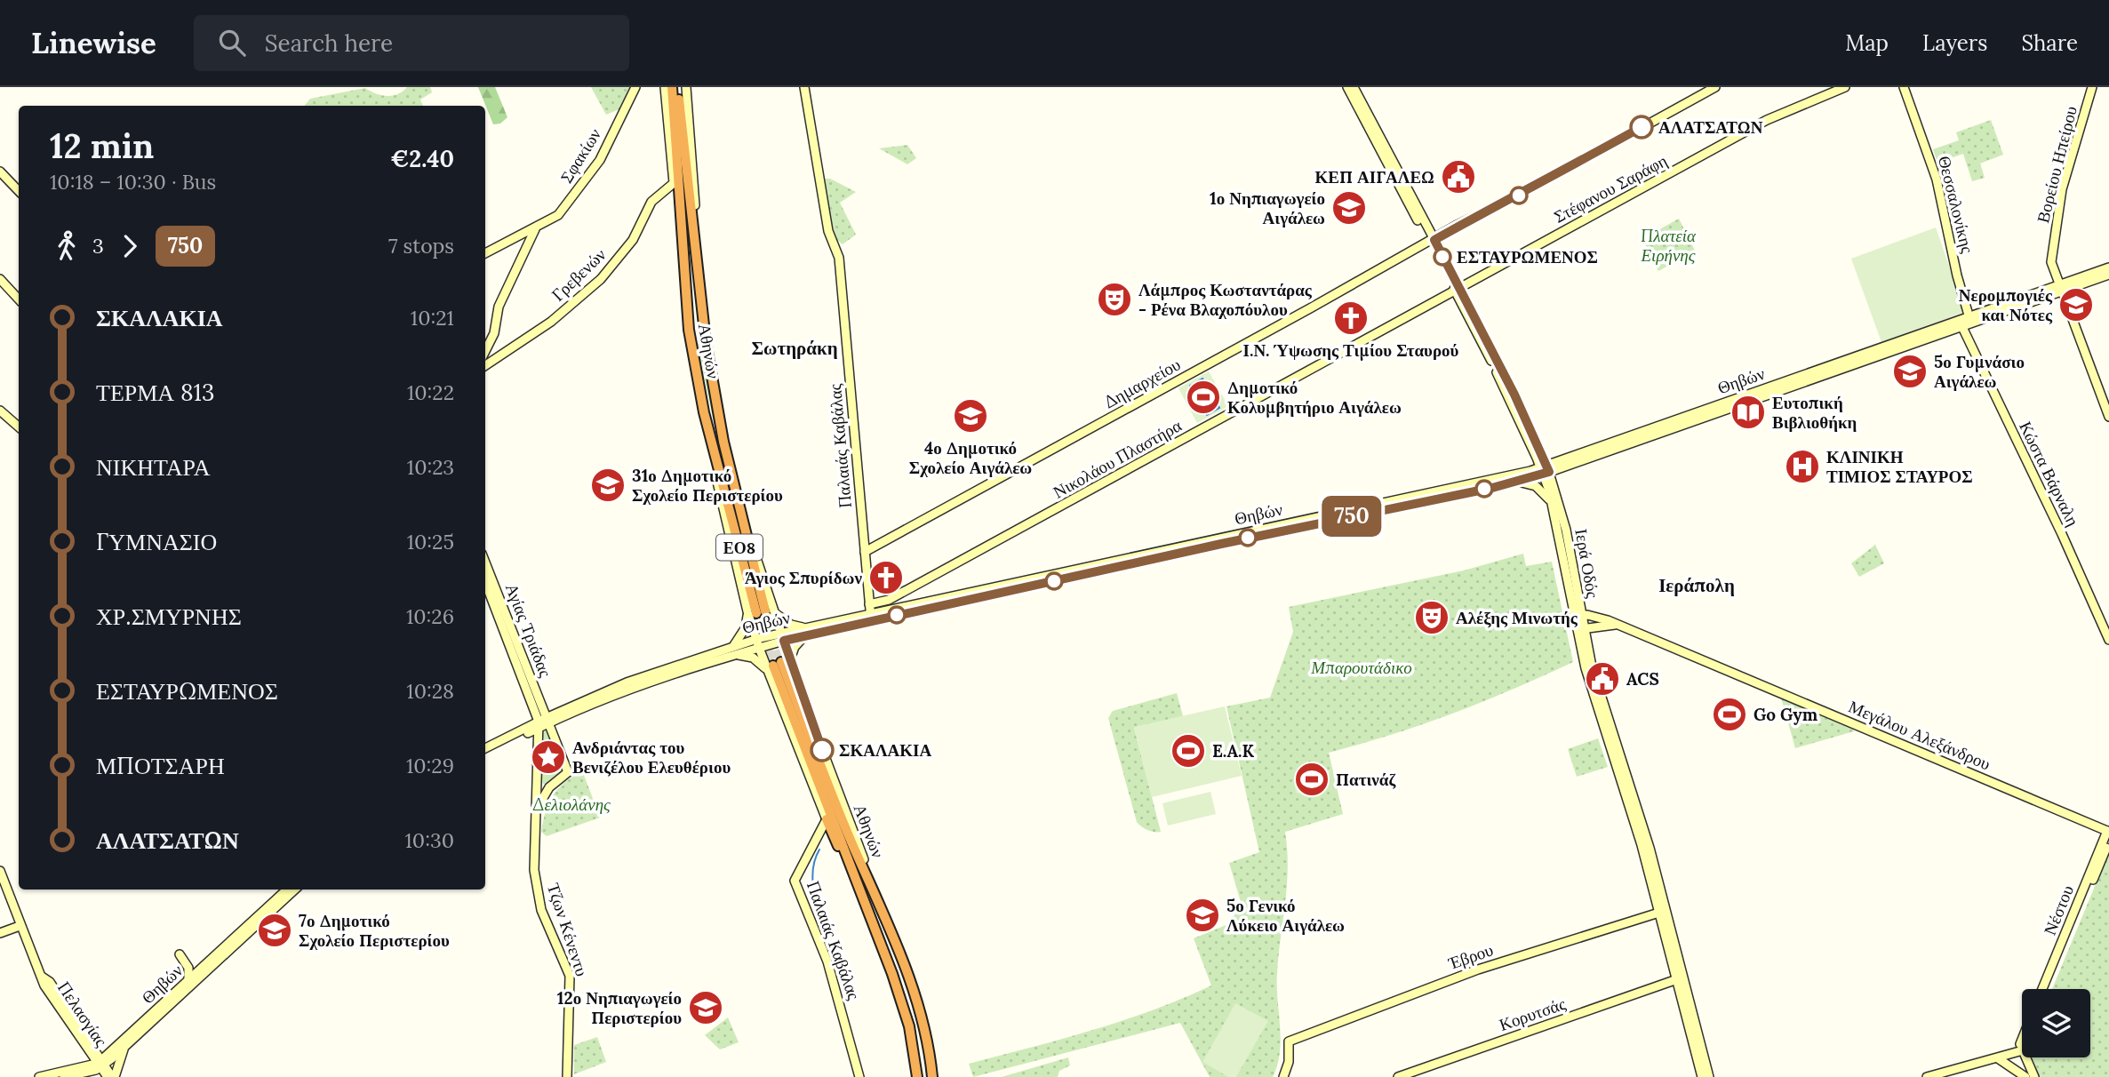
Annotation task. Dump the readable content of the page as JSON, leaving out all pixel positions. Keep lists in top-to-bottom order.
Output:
{
  "streets": {
    "highway": ["Αθηνών", "ΕΟ8"],
    "street": [
      "Σφακίων",
      "Βορείου Ηπείρου",
      "Στέφανου Σαράφη",
      "Θεσσαλονίκης",
      "Γρεβενών",
      "Θηβών",
      "Δημαρχείου",
      "Παλαιάς Καβάλας",
      "Νικολάου Πλαστήρα",
      "Κώστα Βάρναλη",
      "Ιερά Οδός",
      "Αγίας Τριάδας",
      "Μεγάλου Αλεξάνδρου",
      "Νέστου",
      "Τζων Κένεντυ",
      "Έβρου",
      "Πελασγίας",
      "Κορυτσάς"
    ]
  },
  "crossings": [
    ["Βορείου Ηπείρου", "Θηβών"],
    ["Στέφανου Σαράφη", "Νικολάου Πλαστήρα"],
    ["Στέφανου Σαράφη", "Ιερά Οδός"],
    ["Θεσσαλονίκης", "Θηβών"],
    ["Αθηνών", "Θηβών"],
    ["Αθηνών", "Παλαιάς Καβάλας"],
    ["Θηβών", "Παλαιάς Καβάλας"],
    ["Θηβών", "Νικολάου Πλαστήρα"],
    ["Θηβών", "Κώστα Βάρναλη"],
    ["Θηβών", "Ιερά Οδός"],
    ["Θηβών", "Αγίας Τριάδας"],
    ["Θηβών", "Τζων Κένεντυ"],
    ["Θηβών", "Πελασγίας"],
    ["Δημαρχείου", "Παλαιάς Καβάλας"],
    ["Δημαρχείου", "Ιερά Οδός"],
    ["Παλαιάς Καβάλας", "Νικολάου Πλαστήρα"],
    ["Νικολάου Πλαστήρα", "Ιερά Οδός"],
    ["Ιερά Οδός", "Μεγάλου Αλεξάνδρου"],
    ["Ιερά Οδός", "Έβρου"],
    ["Ιερά Οδός", "Κορυτσάς"],
    ["Αγίας Τριάδας", "Τζων Κένεντυ"],
    ["Μεγάλου Αλεξάνδρου", "Νέστου"]
  ],
  "districts": ["Σωτηράκη", "Ιεράπολη"],
  "parks": ["Πλατεία Ειρήνης", "Μπαρουτάδικο", "Δελιολάνης"],
  "places": {
    "other": ["ΑΛΑΤΣΑΤΩΝ", "ΕΣΤΑΥΡΩΜΕΝΟΣ", "ΣΚΑΛΑΚΙΑ"],
    "public building": ["ΚΕΠ ΑΙΓΑΛΕΩ", "ACS"],
    "school or university": [
      "1ο Νηπιαγωγείο Αιγάλεω",
      "Νερομπογιές και Νότες",
      "5ο Γυμνάσιο Αιγάλεω",
      "4ο Δημοτικό Σχολείο Αιγάλεω",
      "31ο Δημοτικό Σχολείο Περιστερίου",
      "5ο Γενικό Λύκειο Αιγάλεω",
      "7ο Δημοτικό Σχολείο Περιστερίου",
      "12ο Νηπιαγωγείο Περιστερίου"
    ],
    "theatre": ["Λάμπρος Κωσταντάρας - Ρένα Βλαχοπόυλου", "Αλέξης Μινωτής"],
    "church": ["Ι.Ν. Ύψωσης Τιμίου Σταυρού", "Άγιος Σπυρίδων"],
    "sports": [
      "Δημοτικό Κολυμβητήριο Αιγάλεω",
      "Go Gym",
      "E.A.K",
      "Πατινάζ"
    ],
    "library": ["Ευτοπική Βιβλιοθήκη"],
    "hospital": ["ΚΛΙΝΙΚΗ ΤΙΜΙΟΣ ΣΤΑΥΡΟΣ"],
    "place": ["Ανδριάντας του Βενιζέλου Ελευθέριου"]
  },
  "lines": ["bus line 750"],
  "page": {
    "header": "Linewise",
    "search": "Search here",
    "nav": ["Map", "Layers", "Share"],
    "on_map": "750",
    "heading": ["12 min", "10:18 – 10:30 · Bus", "€2.40"],
    "legs": ["3", "750", "7 stops"],
    "list": [
      {
        "name": "ΣΚΑΛΑΚΙΑ",
        "value": "10:21"
      },
      {
        "name": "ΤΕΡΜΑ 813",
        "value": "10:22"
      },
      {
        "name": "ΝΙΚΗΤΑΡΑ",
        "value": "10:23"
      },
      {
        "name": "ΓΥΜΝΑΣΙΟ",
        "value": "10:25"
      },
      {
        "name": "ΧΡ.ΣΜΥΡΝΗΣ",
        "value": "10:26"
      },
      {
        "name": "ΕΣΤΑΥΡΩΜΕΝΟΣ",
        "value": "10:28"
      },
      {
        "name": "ΜΠΟΤΣΑΡΗ",
        "value": "10:29"
      },
      {
        "name": "ΑΛΑΤΣΑΤΩΝ",
        "value": "10:30"
      }
    ]
  }
}
